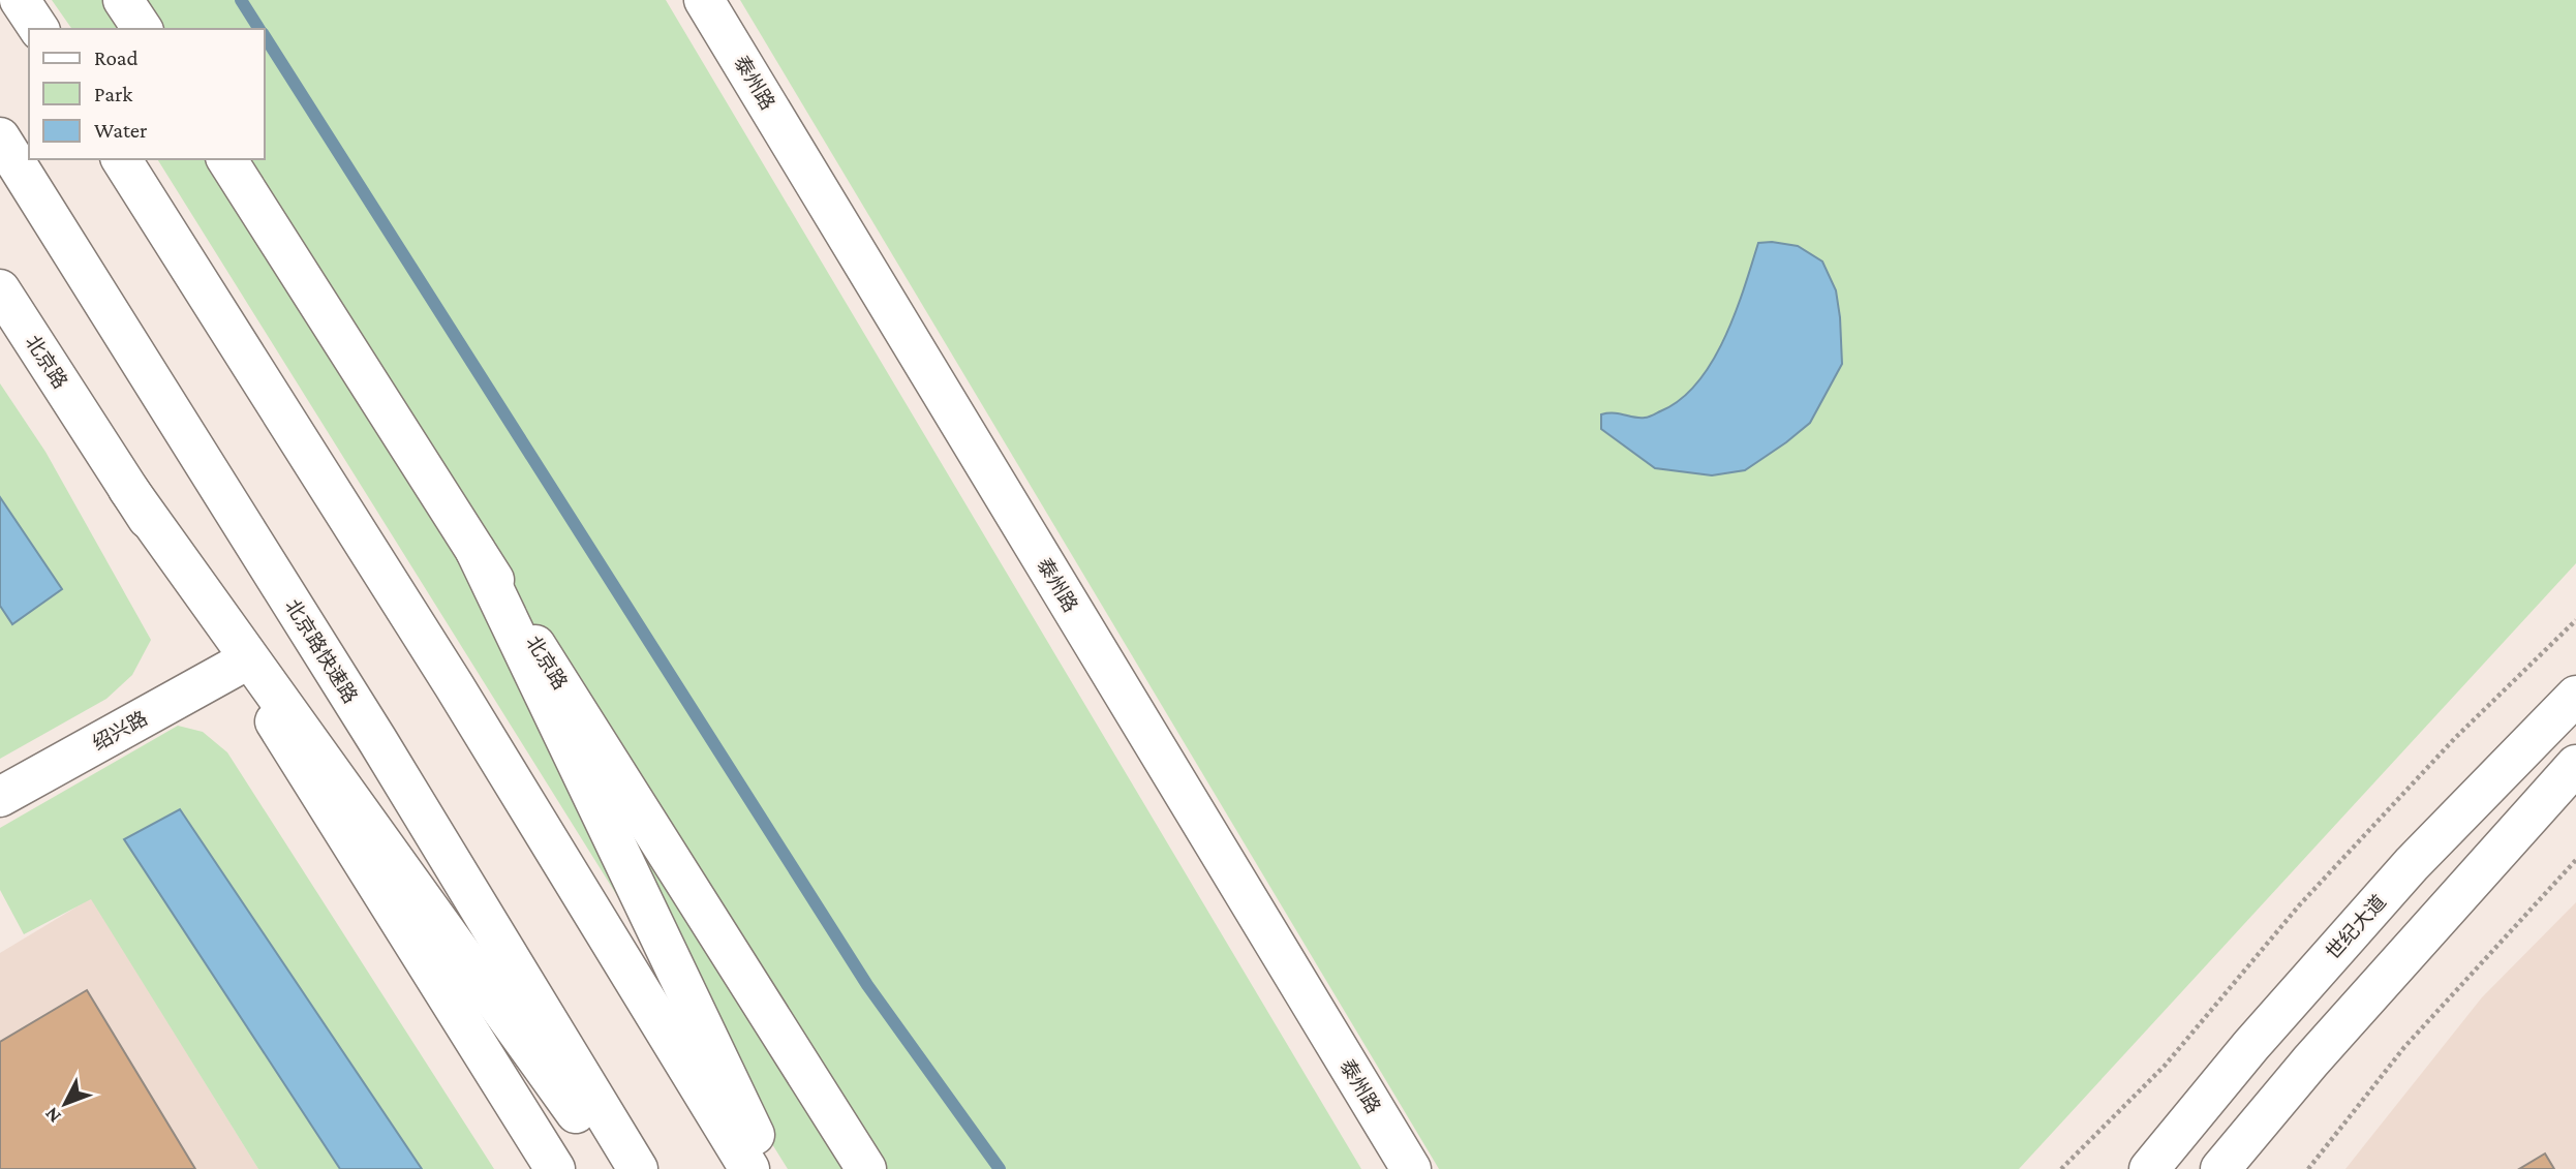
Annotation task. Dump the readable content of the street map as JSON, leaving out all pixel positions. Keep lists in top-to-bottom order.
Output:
{
  "streets": {
    "main road": [
      "泰州路",
      "北京路",
      "北京路快速路",
      "绍兴路",
      "世纪大道"
    ]
  },
  "crossings": [
    ["北京路", "绍兴路"]
  ],
  "legend": ["Road", "Park", "Water"],
  "north": "bottom left"
}
